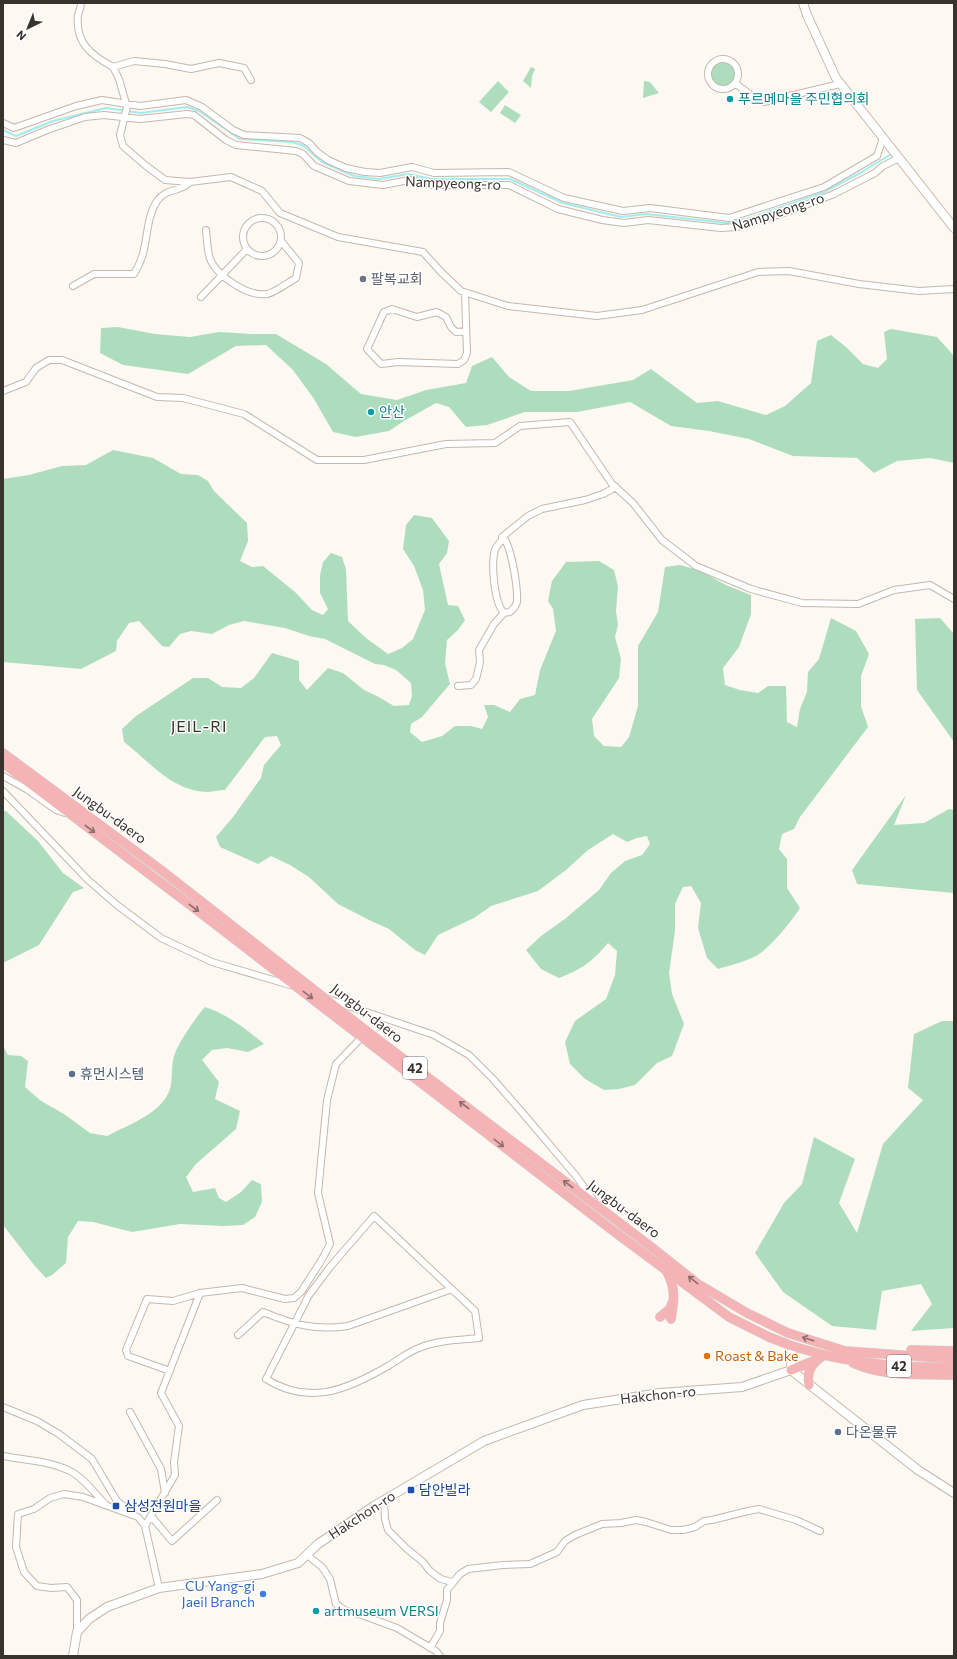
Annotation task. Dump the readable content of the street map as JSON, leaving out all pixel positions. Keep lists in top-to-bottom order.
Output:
{
  "streets": {
    "main road": ["Jungbu-daero", "42"],
    "street": ["Nampyeong-ro", "Hakchon-ro"]
  },
  "crossings": [
    ["Jungbu-daero", "42"]
  ],
  "districts": ["JEIL-RI"],
  "places": {
    "other": [
      "푸르메마을 주민협의회",
      "팔복교회",
      "안산",
      "휴먼시스템",
      "Roast & Bake",
      "다온물류",
      "CU Yang-gi Jaeil Branch",
      "artmuseum VERSI"
    ],
    "transit": ["담안빌라", "삼성전원마을"]
  },
  "north": "bottom left"
}
